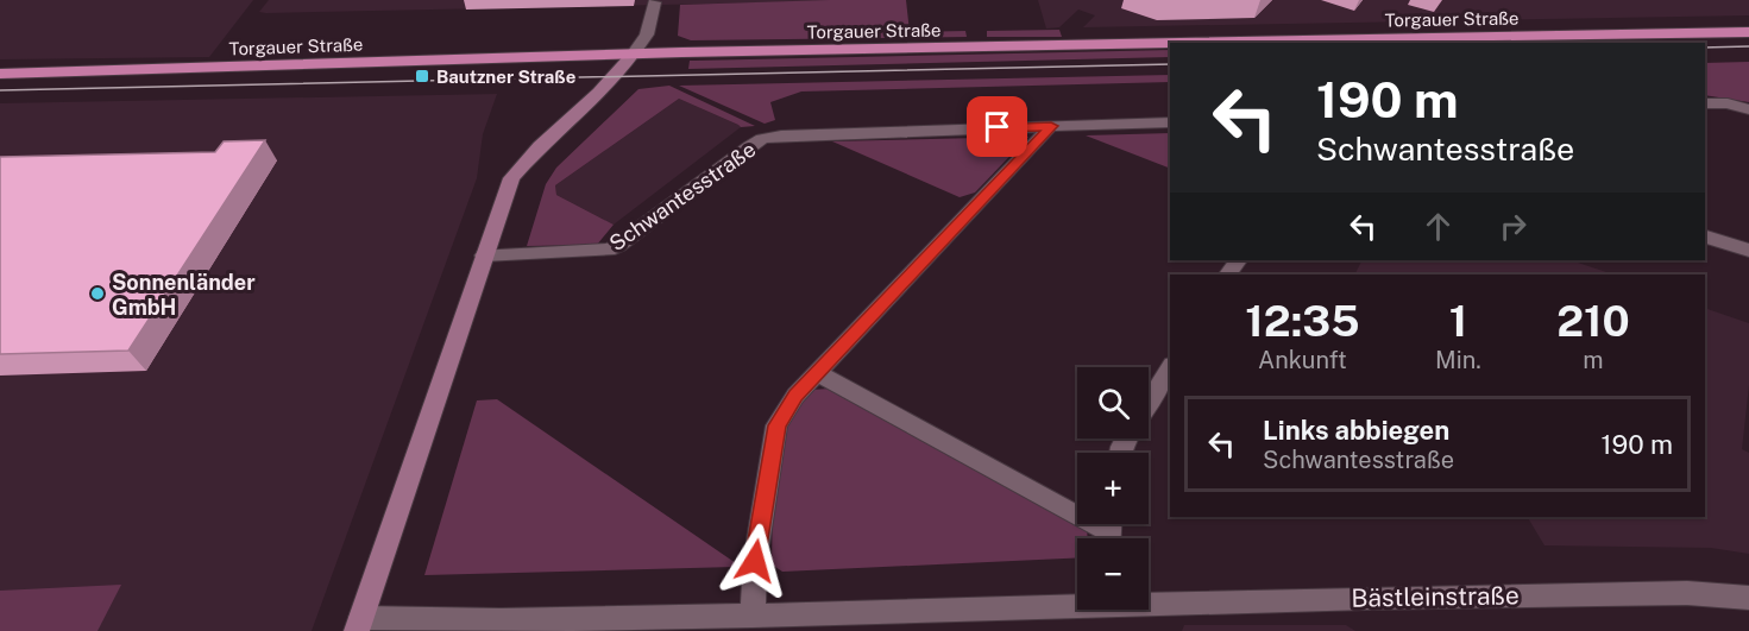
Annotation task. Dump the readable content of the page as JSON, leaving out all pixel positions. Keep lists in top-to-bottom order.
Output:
{
  "streets": {
    "main road": ["Torgauer Straße"],
    "street": ["Schwantesstraße", "Bästleinstraße"]
  },
  "places": {
    "transit": ["Bautzner Straße"],
    "other": ["Sonnenländer GmbH"]
  },
  "page": {
    "turn": ["190 m", "Schwantesstraße"],
    "eta": [
      "12:35",
      "Ankunft",
      "1",
      "Min.",
      "210",
      "m"
    ],
    "map_buttons": ["+", "−"],
    "list": [
      {
        "name": "Links abbiegen",
        "note": "Schwantesstraße",
        "value": "190 m"
      }
    ]
  }
}
